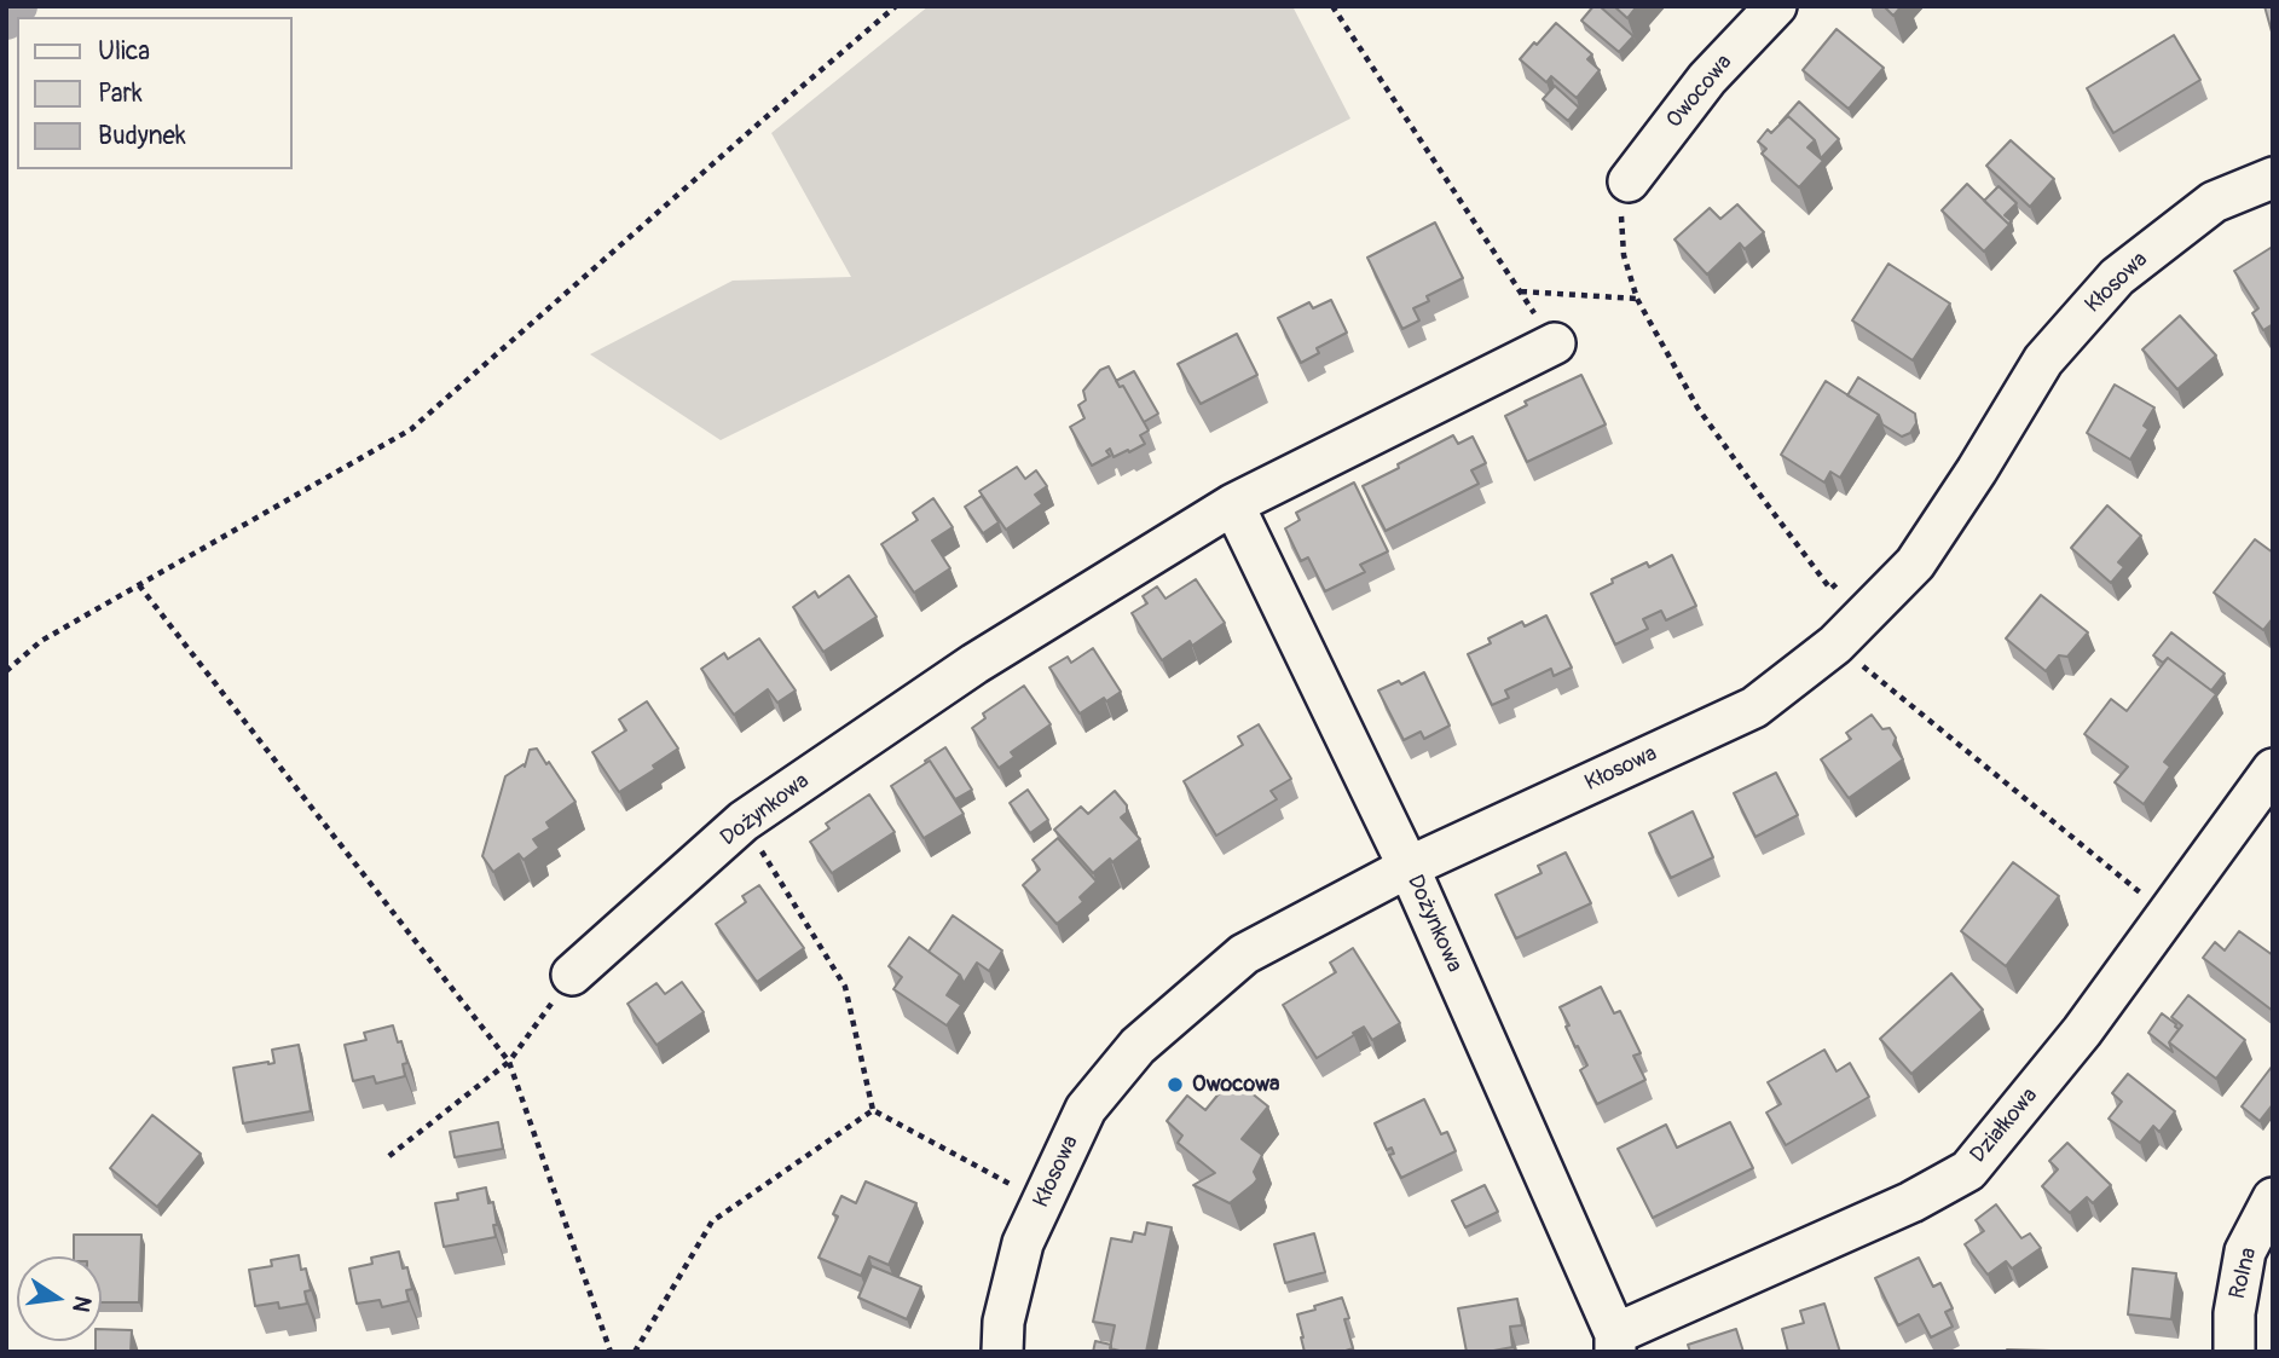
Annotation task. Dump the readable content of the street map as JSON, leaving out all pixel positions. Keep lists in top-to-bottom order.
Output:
{
  "streets": {
    "street": [
      "Owocowa",
      "Kłosowa",
      "Dożynkowa",
      "Działkowa",
      "Rolna"
    ]
  },
  "crossings": [
    ["Kłosowa", "Dożynkowa"],
    ["Dożynkowa", "Działkowa"]
  ],
  "places": ["Owocowa"],
  "legend": ["Ulica", "Park", "Budynek"],
  "north": "right"
}
